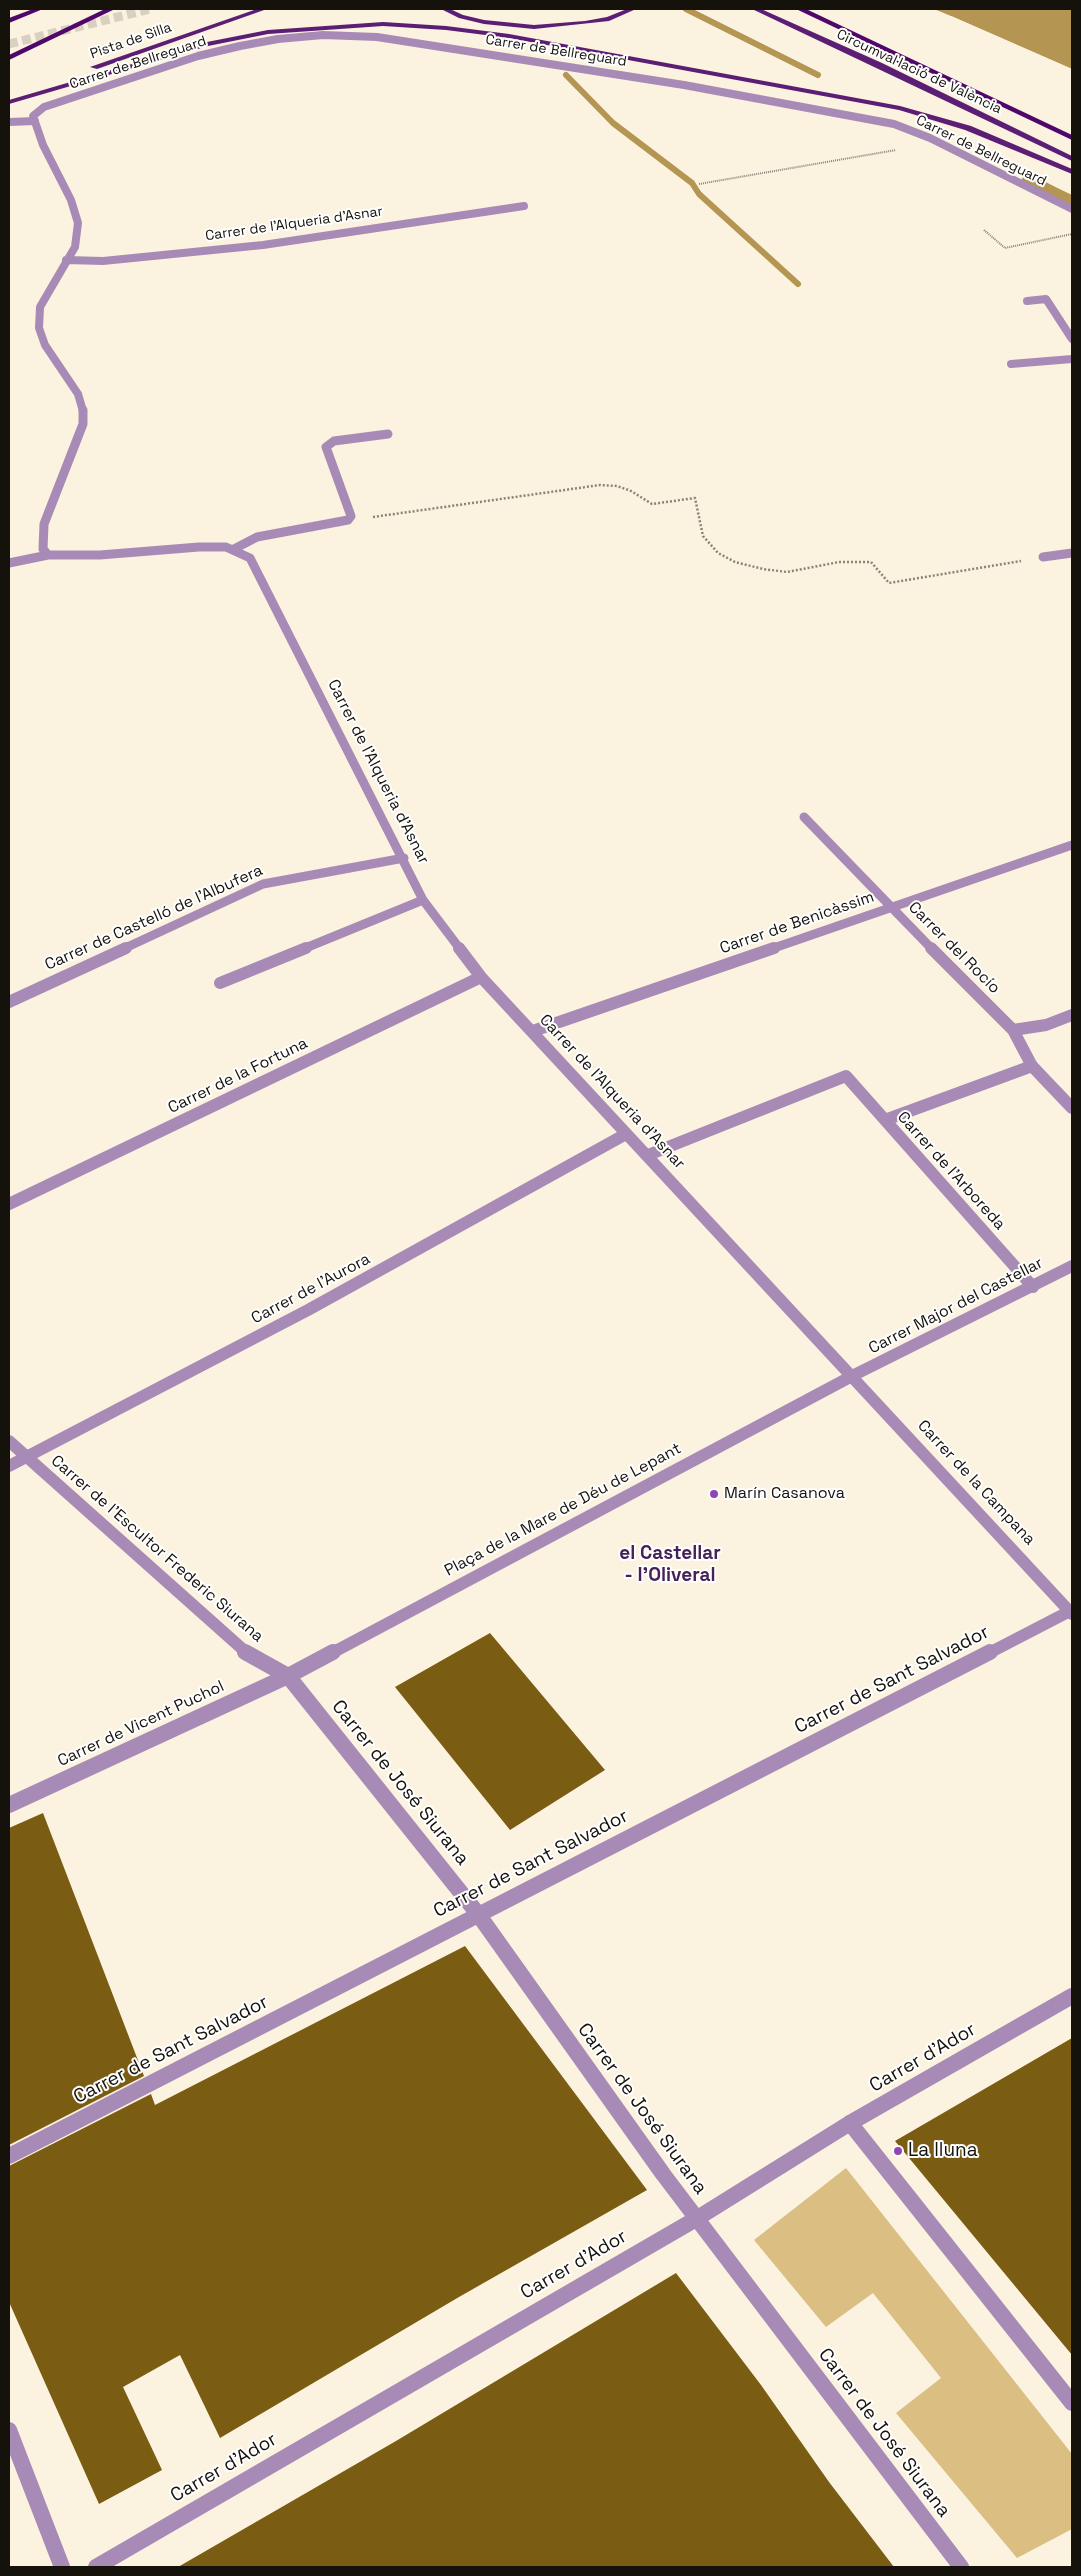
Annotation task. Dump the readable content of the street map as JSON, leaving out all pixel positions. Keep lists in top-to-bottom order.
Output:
{
  "streets": {
    "highway": ["Pista de Silla", "Circumval·lació de València"],
    "street": [
      "Carrer de Bellreguard",
      "Carrer de l'Alqueria d'Asnar",
      "Carrer de Castelló de l'Albufera",
      "Carrer de Benicàssim",
      "Carrer del Rocío",
      "Carrer de la Fortuna",
      "Carrer de l'Arboreda",
      "Carrer de l'Aurora",
      "Carrer Major del Castellar",
      "Carrer de la Campana",
      "Plaça de la Mare de Déu de Lepant",
      "Carrer de l'Escultor Frederic Siurana",
      "Carrer de Sant Salvador",
      "Carrer de Vicent Puchol",
      "Carrer de José Siurana",
      "Carrer d'Ador"
    ]
  },
  "crossings": [
    ["Carrer de l'Alqueria d'Asnar", "Carrer de Castelló de l'Albufera"],
    ["Carrer de l'Alqueria d'Asnar", "Carrer de Benicàssim"],
    ["Carrer de l'Alqueria d'Asnar", "Carrer de la Fortuna"],
    ["Carrer de l'Alqueria d'Asnar", "Carrer de l'Arboreda"],
    ["Carrer de l'Alqueria d'Asnar", "Carrer de l'Aurora"],
    ["Carrer de l'Alqueria d'Asnar", "Carrer Major del Castellar"],
    ["Carrer de l'Alqueria d'Asnar", "Carrer de la Campana"],
    ["Carrer de l'Alqueria d'Asnar", "Plaça de la Mare de Déu de Lepant"],
    ["Carrer de Benicàssim", "Carrer del Rocío"],
    ["Carrer de l'Arboreda", "Carrer Major del Castellar"],
    ["Carrer de l'Aurora", "Carrer de l'Escultor Frederic Siurana"],
    ["Carrer Major del Castellar", "Carrer de la Campana"],
    ["Carrer Major del Castellar", "Plaça de la Mare de Déu de Lepant"],
    ["Carrer de la Campana", "Plaça de la Mare de Déu de Lepant"],
    ["Carrer de la Campana", "Carrer de Sant Salvador"],
    ["Plaça de la Mare de Déu de Lepant", "Carrer de l'Escultor Frederic Siurana"],
    ["Plaça de la Mare de Déu de Lepant", "Carrer de Vicent Puchol"],
    ["Plaça de la Mare de Déu de Lepant", "Carrer de José Siurana"],
    ["Carrer de l'Escultor Frederic Siurana", "Carrer de Vicent Puchol"],
    ["Carrer de l'Escultor Frederic Siurana", "Carrer de José Siurana"],
    ["Carrer de Sant Salvador", "Carrer de José Siurana"],
    ["Carrer de Vicent Puchol", "Carrer de José Siurana"],
    ["Carrer de José Siurana", "Carrer d'Ador"]
  ],
  "districts": ["el Castellar - l'Oliveral"],
  "places": ["Marín Casanova", "La lluna"]
}
